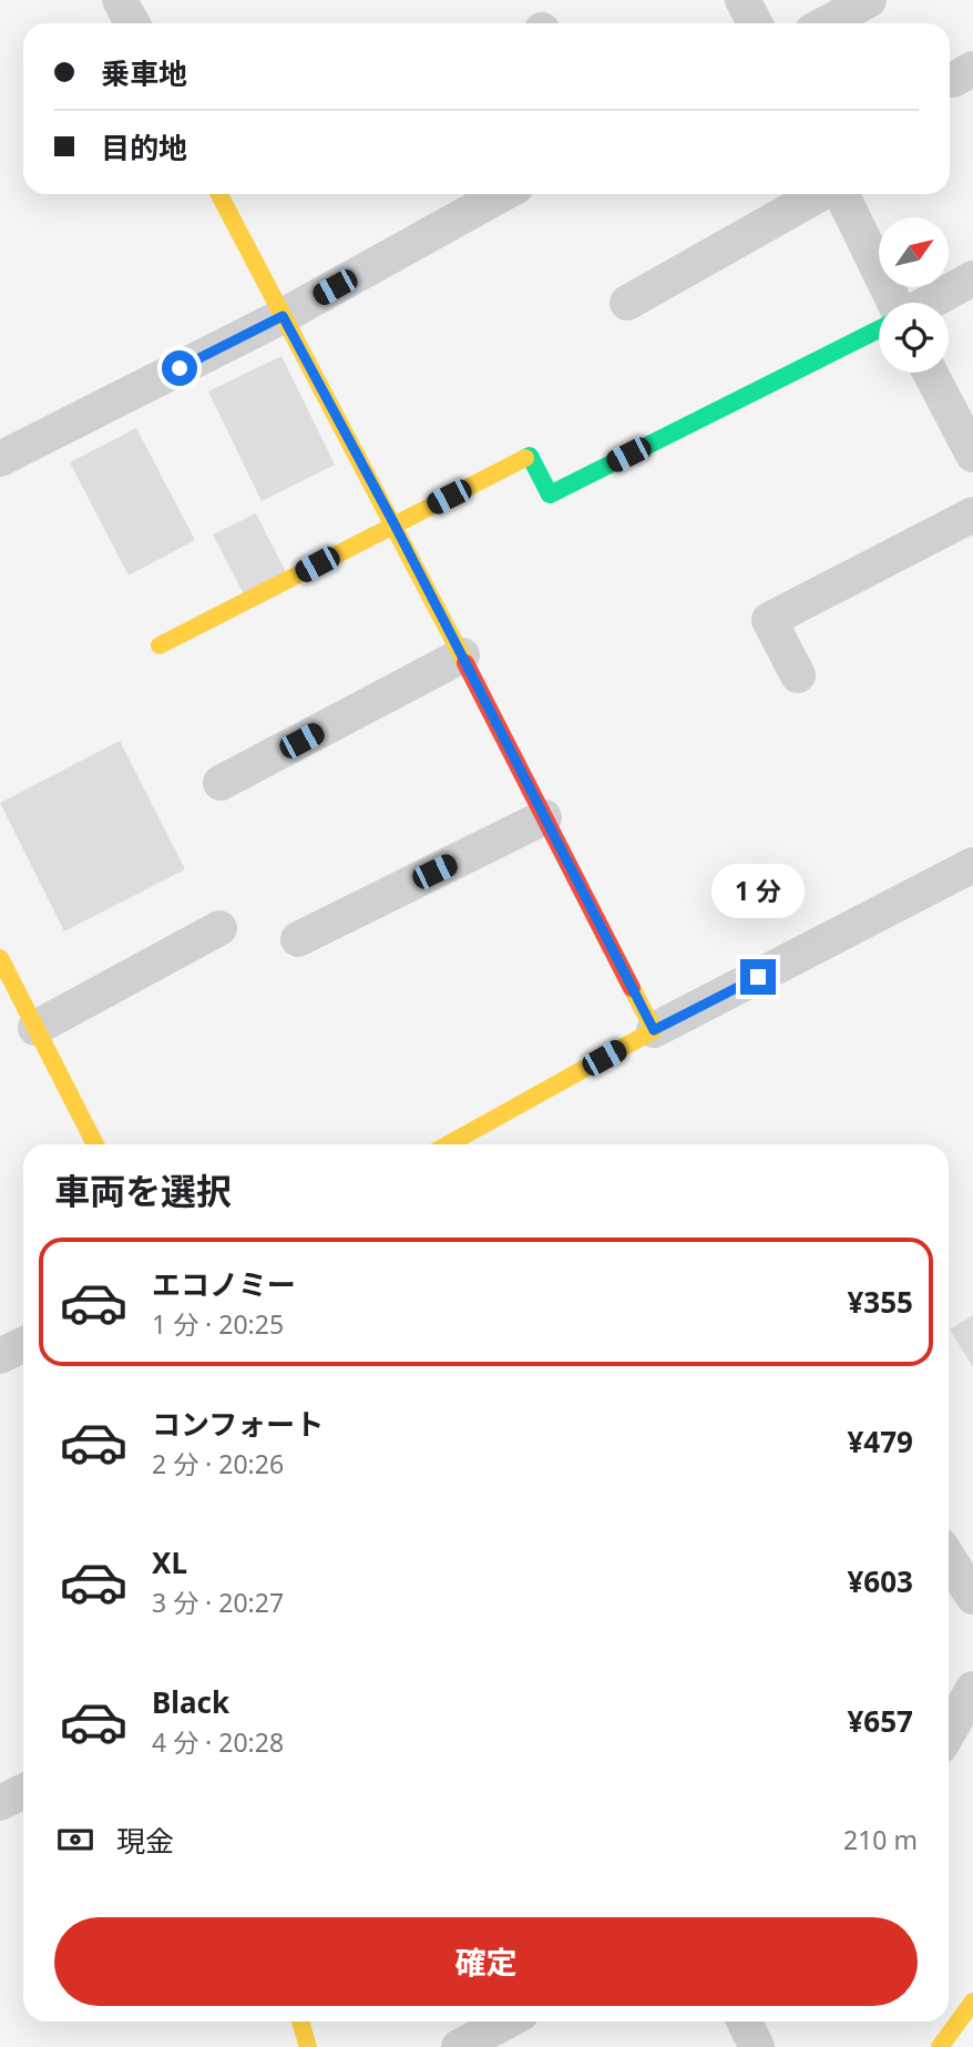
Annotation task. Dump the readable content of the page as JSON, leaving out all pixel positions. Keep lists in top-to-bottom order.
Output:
{
  "north": "top right",
  "page": {
    "banner": ["乗車地", "目的地"],
    "bubble": "1 分",
    "heading": "車両を選択",
    "list": [
      {
        "name": "エコノミー",
        "note": "1 分 · 20:25",
        "value": "¥355"
      },
      {
        "name": "コンフォート",
        "note": "2 分 · 20:26",
        "value": "¥479"
      },
      {
        "name": "XL",
        "note": "3 分 · 20:27",
        "value": "¥603"
      },
      {
        "name": "Black",
        "note": "4 分 · 20:28",
        "value": "¥657"
      }
    ],
    "pay": ["現金", "210 m"],
    "buttons": "確定"
  }
}
